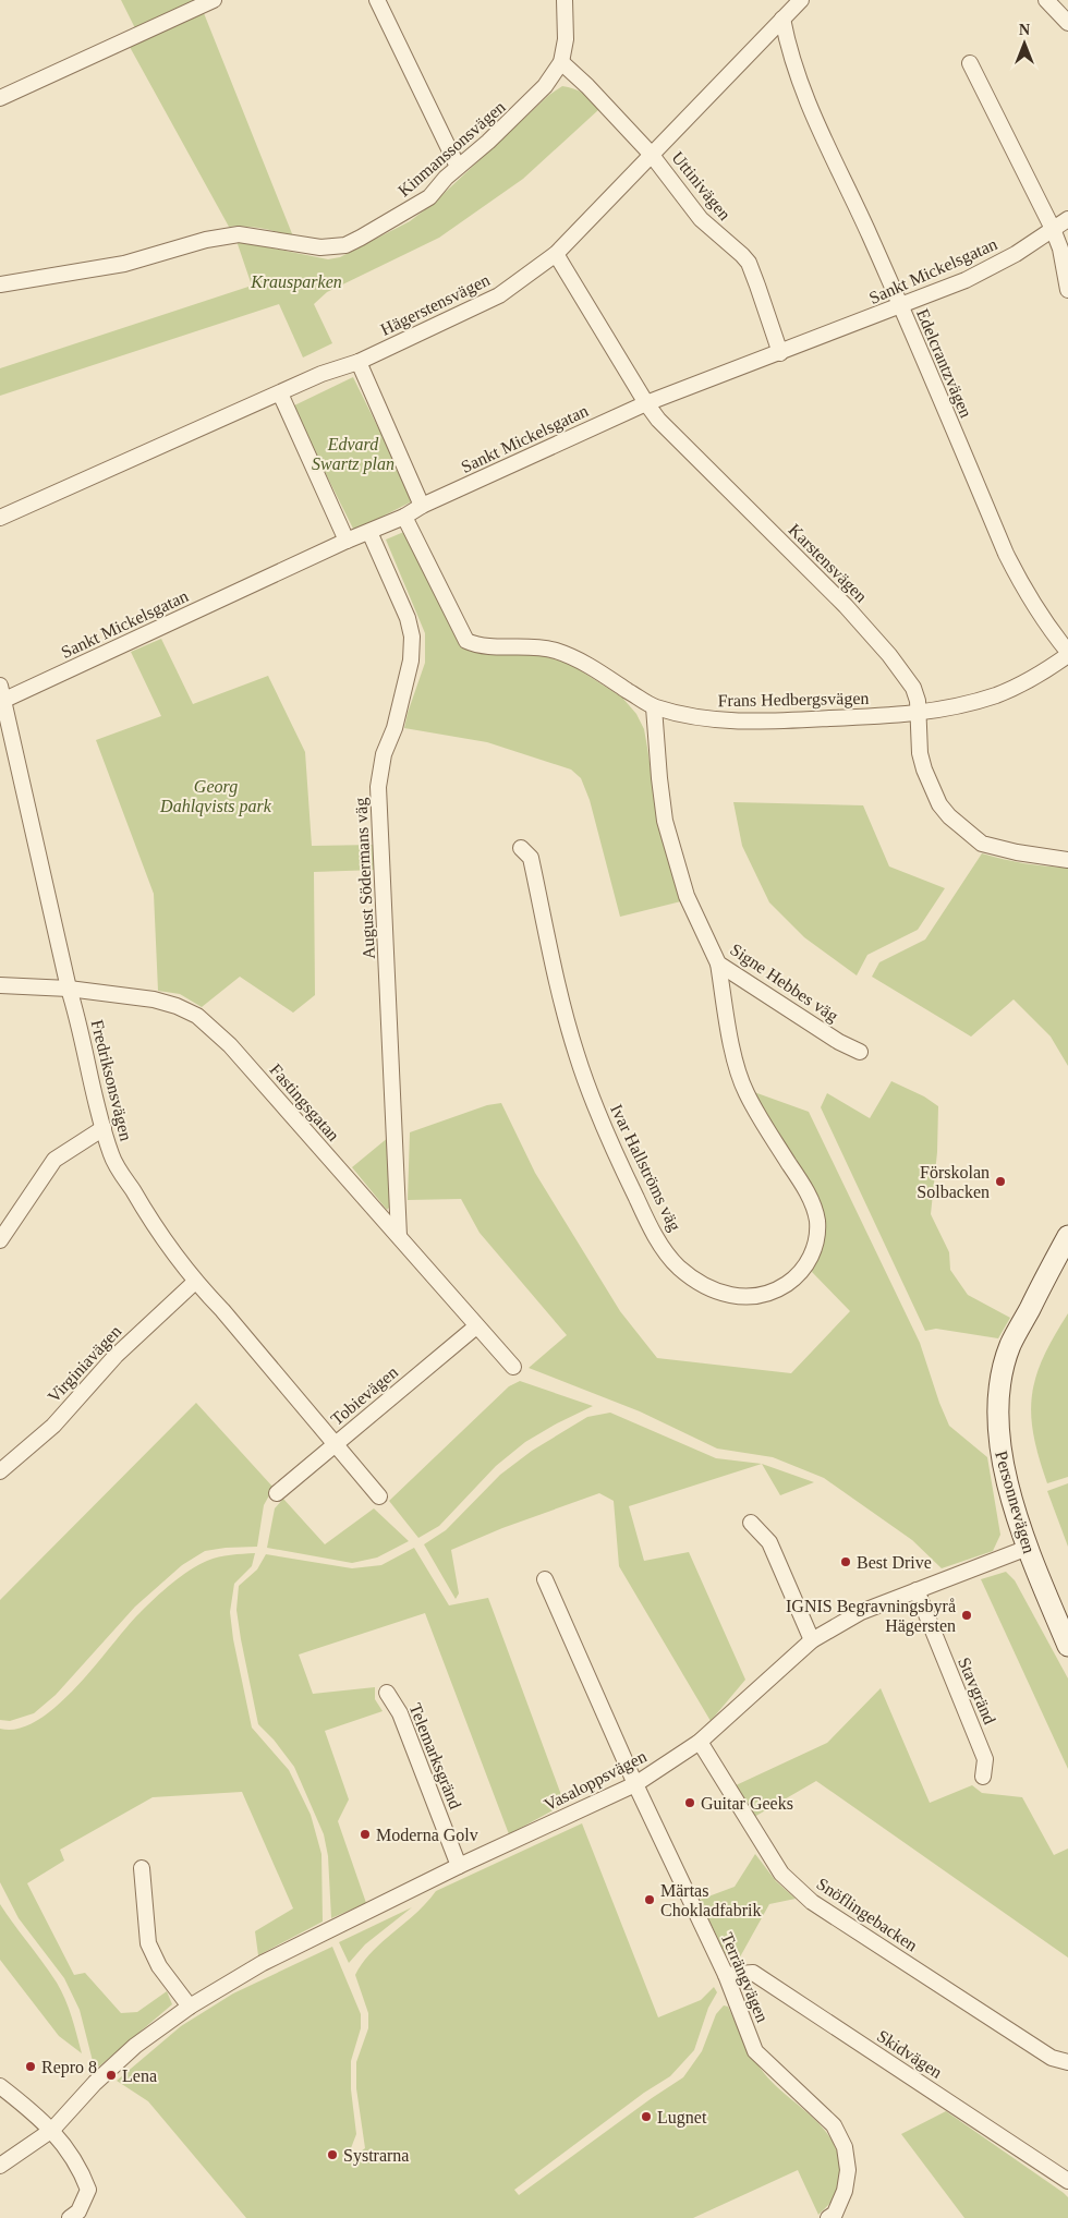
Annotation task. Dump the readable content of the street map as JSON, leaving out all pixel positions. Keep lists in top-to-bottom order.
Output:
{
  "streets": {
    "street": [
      "Kinmanssonsvägen",
      "Uttinivägen",
      "Sankt Mickelsgatan",
      "Hägerstensvägen",
      "Edelcrantzvägen",
      "Karstensvägen",
      "Frans Hedbergsvägen",
      "August Södermans väg",
      "Signe Hebbes väg",
      "Fredriksonsvägen",
      "Fastingsgatan",
      "Ivar Hallströms väg",
      "Virginiavägen",
      "Tobievägen",
      "Personnevägen",
      "Stavgränd",
      "Telemarksgränd",
      "Vasaloppsvägen",
      "Snöflingebacken",
      "Terrängvägen",
      "Skidvägen"
    ]
  },
  "crossings": [
    ["Kinmanssonsvägen", "Uttinivägen"],
    ["Uttinivägen", "Sankt Mickelsgatan"],
    ["Uttinivägen", "Hägerstensvägen"],
    ["Sankt Mickelsgatan", "Edelcrantzvägen"],
    ["Sankt Mickelsgatan", "Karstensvägen"],
    ["Sankt Mickelsgatan", "Frans Hedbergsvägen"],
    ["Sankt Mickelsgatan", "August Södermans väg"],
    ["Sankt Mickelsgatan", "Fredriksonsvägen"],
    ["Hägerstensvägen", "Edelcrantzvägen"],
    ["Hägerstensvägen", "Karstensvägen"],
    ["Edelcrantzvägen", "Frans Hedbergsvägen"],
    ["Karstensvägen", "Frans Hedbergsvägen"],
    ["Frans Hedbergsvägen", "Signe Hebbes väg"],
    ["August Södermans väg", "Fastingsgatan"],
    ["Signe Hebbes väg", "Ivar Hallströms väg"],
    ["Fredriksonsvägen", "Fastingsgatan"],
    ["Fredriksonsvägen", "Virginiavägen"],
    ["Fredriksonsvägen", "Tobievägen"],
    ["Fastingsgatan", "Tobievägen"],
    ["Personnevägen", "Vasaloppsvägen"],
    ["Stavgränd", "Vasaloppsvägen"],
    ["Telemarksgränd", "Vasaloppsvägen"],
    ["Vasaloppsvägen", "Snöflingebacken"],
    ["Vasaloppsvägen", "Terrängvägen"],
    ["Terrängvägen", "Skidvägen"]
  ],
  "parks": ["Krausparken", "Edvard Swartz plan", "Georg Dahlqvists park"],
  "places": [
    "Förskolan Solbacken",
    "Best Drive",
    "IGNIS Begravningsbyrå Hägersten",
    "Guitar Geeks",
    "Moderna Golv",
    "Märtas Chokladfabrik",
    "Repro 8",
    "Lena",
    "Lugnet",
    "Systrarna"
  ],
  "north": "top"
}
